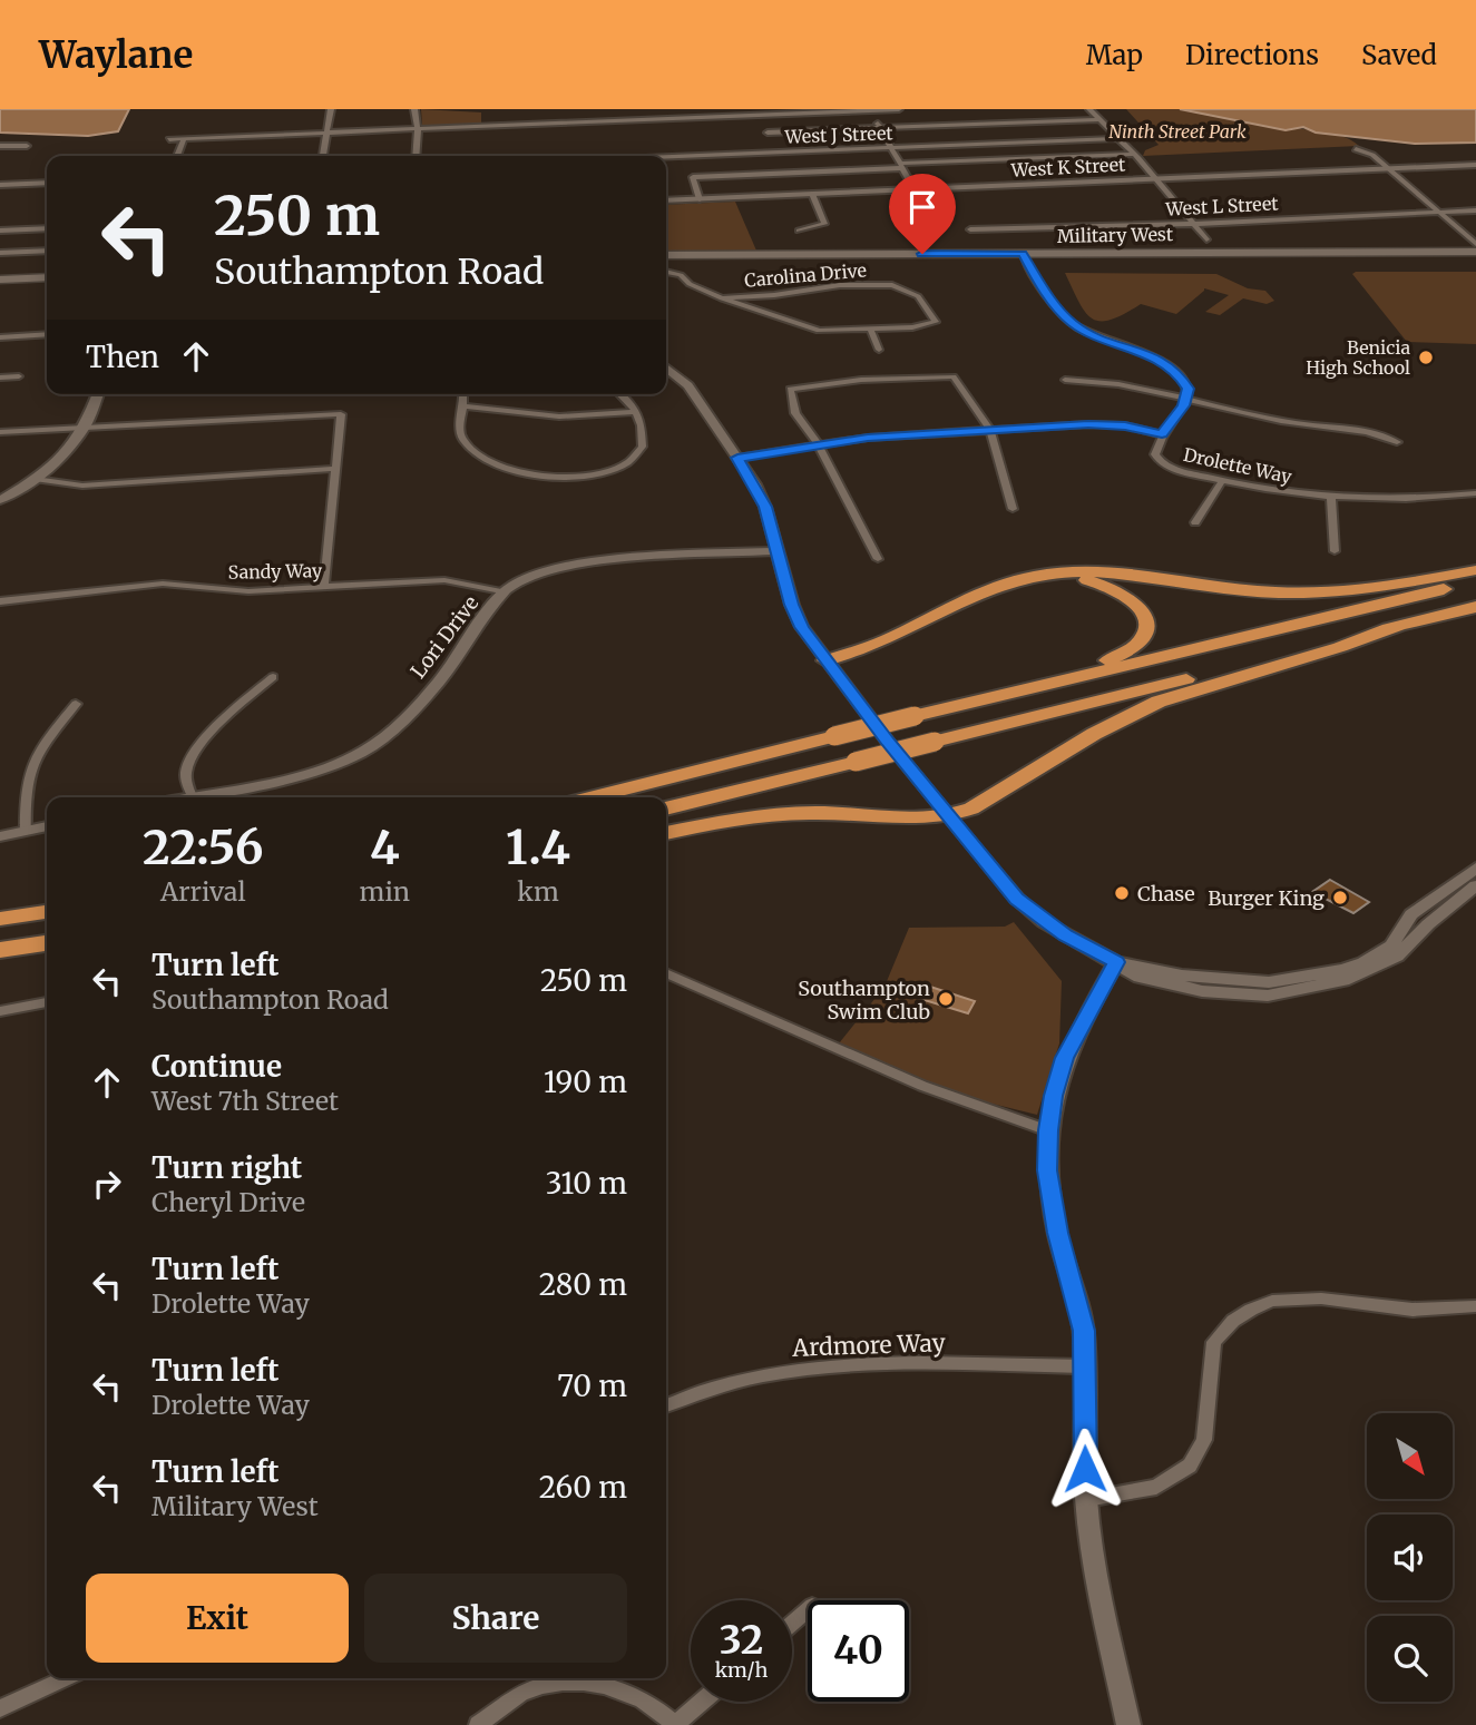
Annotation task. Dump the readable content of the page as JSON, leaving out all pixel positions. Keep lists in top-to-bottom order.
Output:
{
  "streets": {
    "main road": ["Military West"],
    "street": [
      "West J Street",
      "West K Street",
      "West L Street",
      "Carolina Drive",
      "Drolette Way",
      "Sandy Way",
      "Lori Drive",
      "Ardmore Way"
    ]
  },
  "crossings": [
    ["Sandy Way", "Lori Drive"]
  ],
  "parks": ["Ninth Street Park"],
  "places": [
    "Benicia High School",
    "Chase",
    "Burger King",
    "Southampton Swim Club"
  ],
  "north": "bottom right",
  "page": {
    "header": "Waylane",
    "nav": ["Map", "Directions", "Saved"],
    "turn": ["250 m", "Southampton Road"],
    "then": "Then",
    "eta": [
      "22:56",
      "Arrival",
      "4",
      "min",
      "1.4",
      "km"
    ],
    "list": [
      {
        "name": "Turn left",
        "note": "Southampton Road",
        "value": "250 m"
      },
      {
        "name": "Continue",
        "note": "West 7th Street",
        "value": "190 m"
      },
      {
        "name": "Turn right",
        "note": "Cheryl Drive",
        "value": "310 m"
      },
      {
        "name": "Turn left",
        "note": "Drolette Way",
        "value": "280 m"
      },
      {
        "name": "Turn left",
        "note": "Drolette Way",
        "value": "70 m"
      },
      {
        "name": "Turn left",
        "note": "Military West",
        "value": "260 m"
      }
    ],
    "buttons": ["Exit", "Share"],
    "speed": "32 km/h",
    "limit": "40"
  }
}
